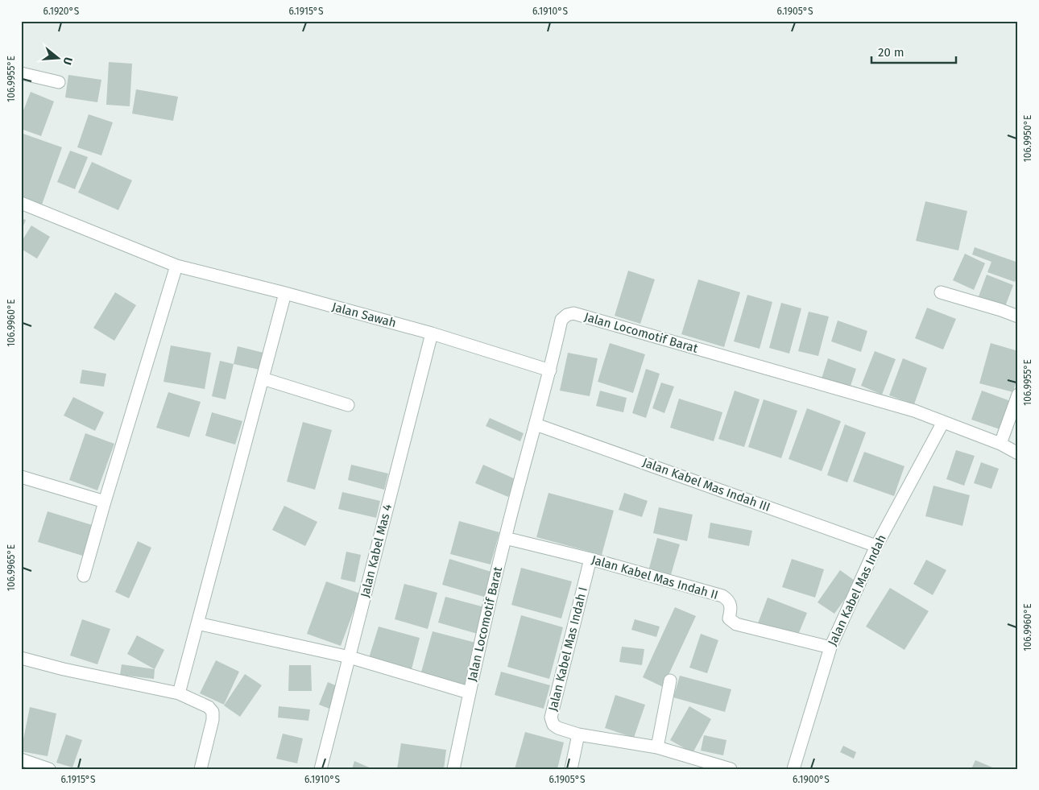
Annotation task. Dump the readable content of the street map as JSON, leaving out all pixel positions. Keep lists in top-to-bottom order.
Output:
{
  "streets": {
    "street": [
      "Jalan Sawah",
      "Jalan Locomotif Barat",
      "Jalan Kabel Mas Indah III",
      "Jalan Kabel Mas 4",
      "Jalan Kabel Mas Indah II",
      "Jalan Kabel Mas Indah",
      "Jalan Kabel Mas Indah I"
    ]
  },
  "crossings": [
    ["Jalan Sawah", "Jalan Locomotif Barat"],
    ["Jalan Sawah", "Jalan Kabel Mas 4"],
    ["Jalan Locomotif Barat", "Jalan Kabel Mas Indah III"],
    ["Jalan Locomotif Barat", "Jalan Kabel Mas Indah II"],
    ["Jalan Locomotif Barat", "Jalan Kabel Mas Indah"],
    ["Jalan Kabel Mas Indah III", "Jalan Kabel Mas Indah"],
    ["Jalan Kabel Mas Indah II", "Jalan Kabel Mas Indah"],
    ["Jalan Kabel Mas Indah II", "Jalan Kabel Mas Indah I"]
  ],
  "scale_bar": "20 m",
  "north": "right",
  "coordinates": [
    "6.1920°S",
    "6.1915°S",
    "6.1910°S",
    "6.1905°S",
    "106.9955°E",
    "106.9950°E",
    "106.9960°E",
    "106.9965°E",
    "6.1900°S"
  ]
}
